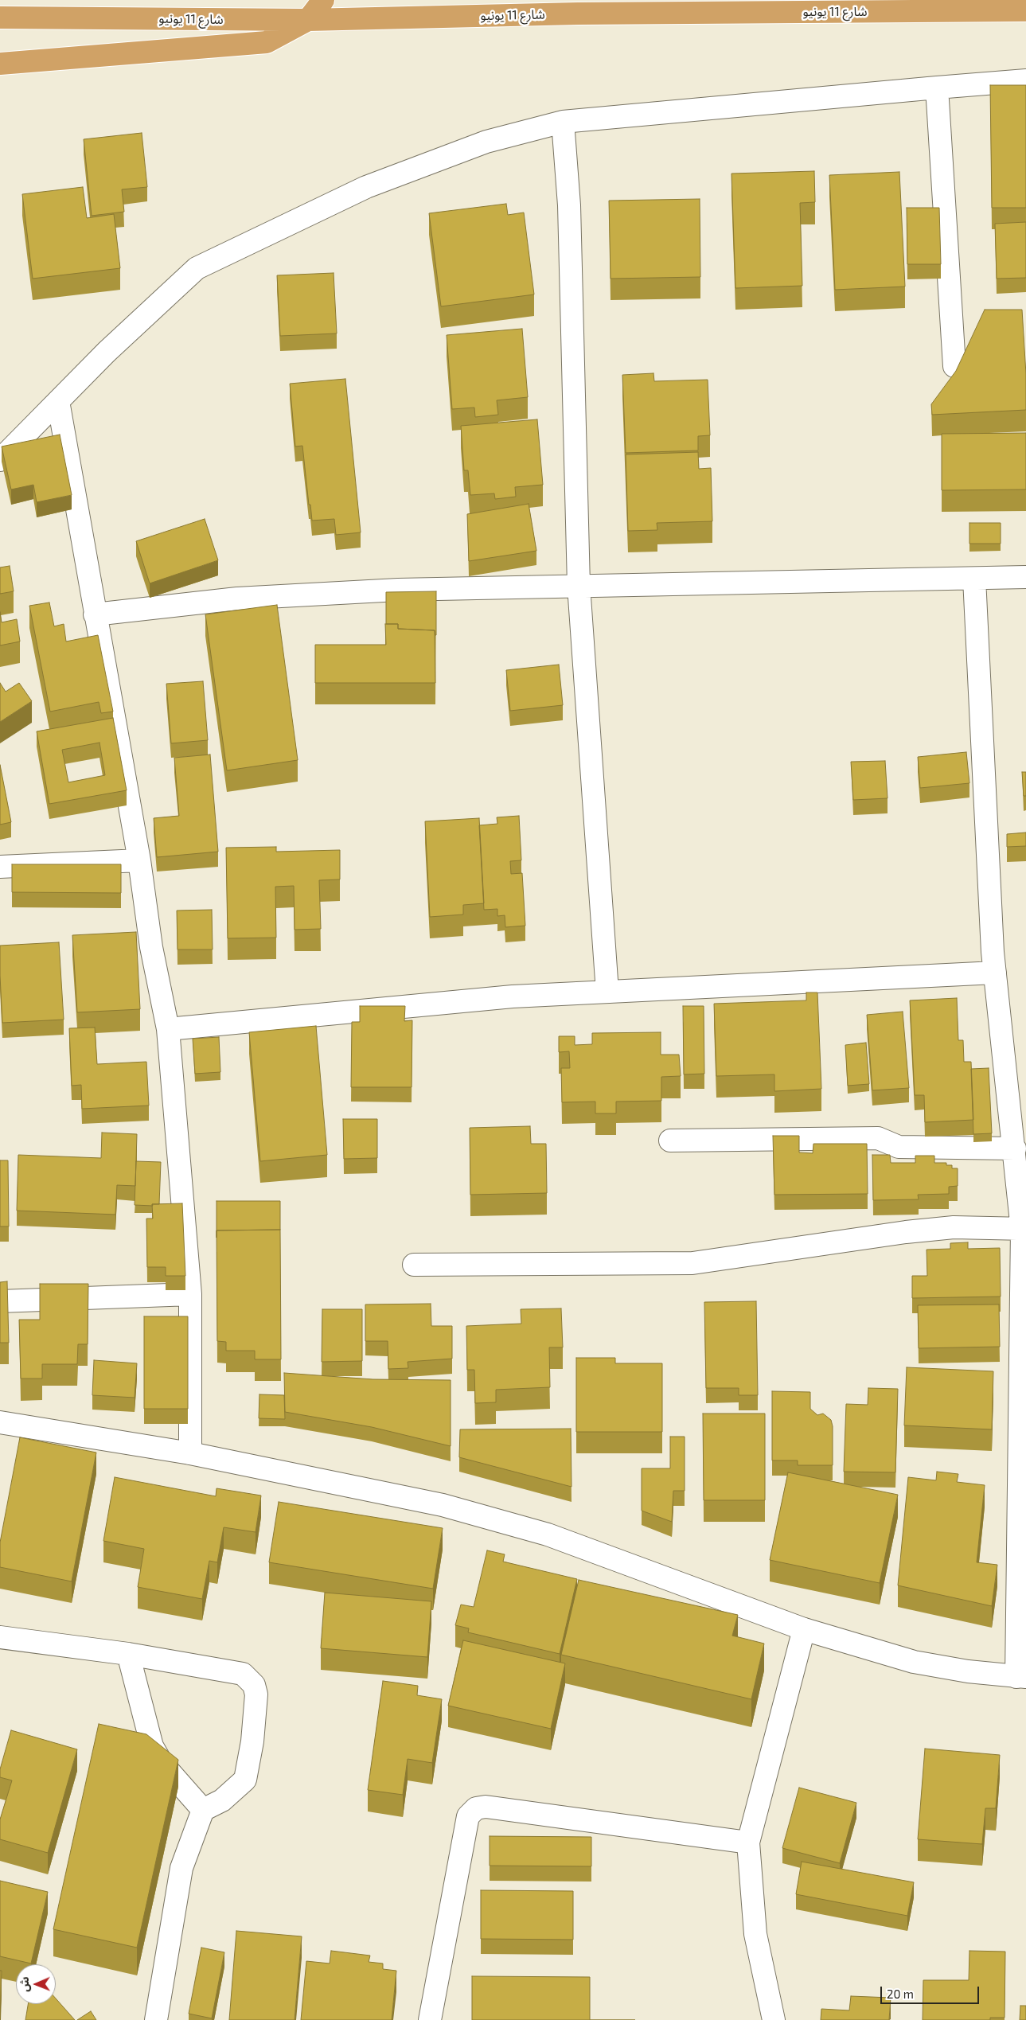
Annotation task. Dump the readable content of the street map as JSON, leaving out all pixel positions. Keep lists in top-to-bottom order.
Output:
{
  "streets": {
    "highway": ["شارع 11 يونيو"]
  },
  "scale_bar": "20 m",
  "north": "left"
}
